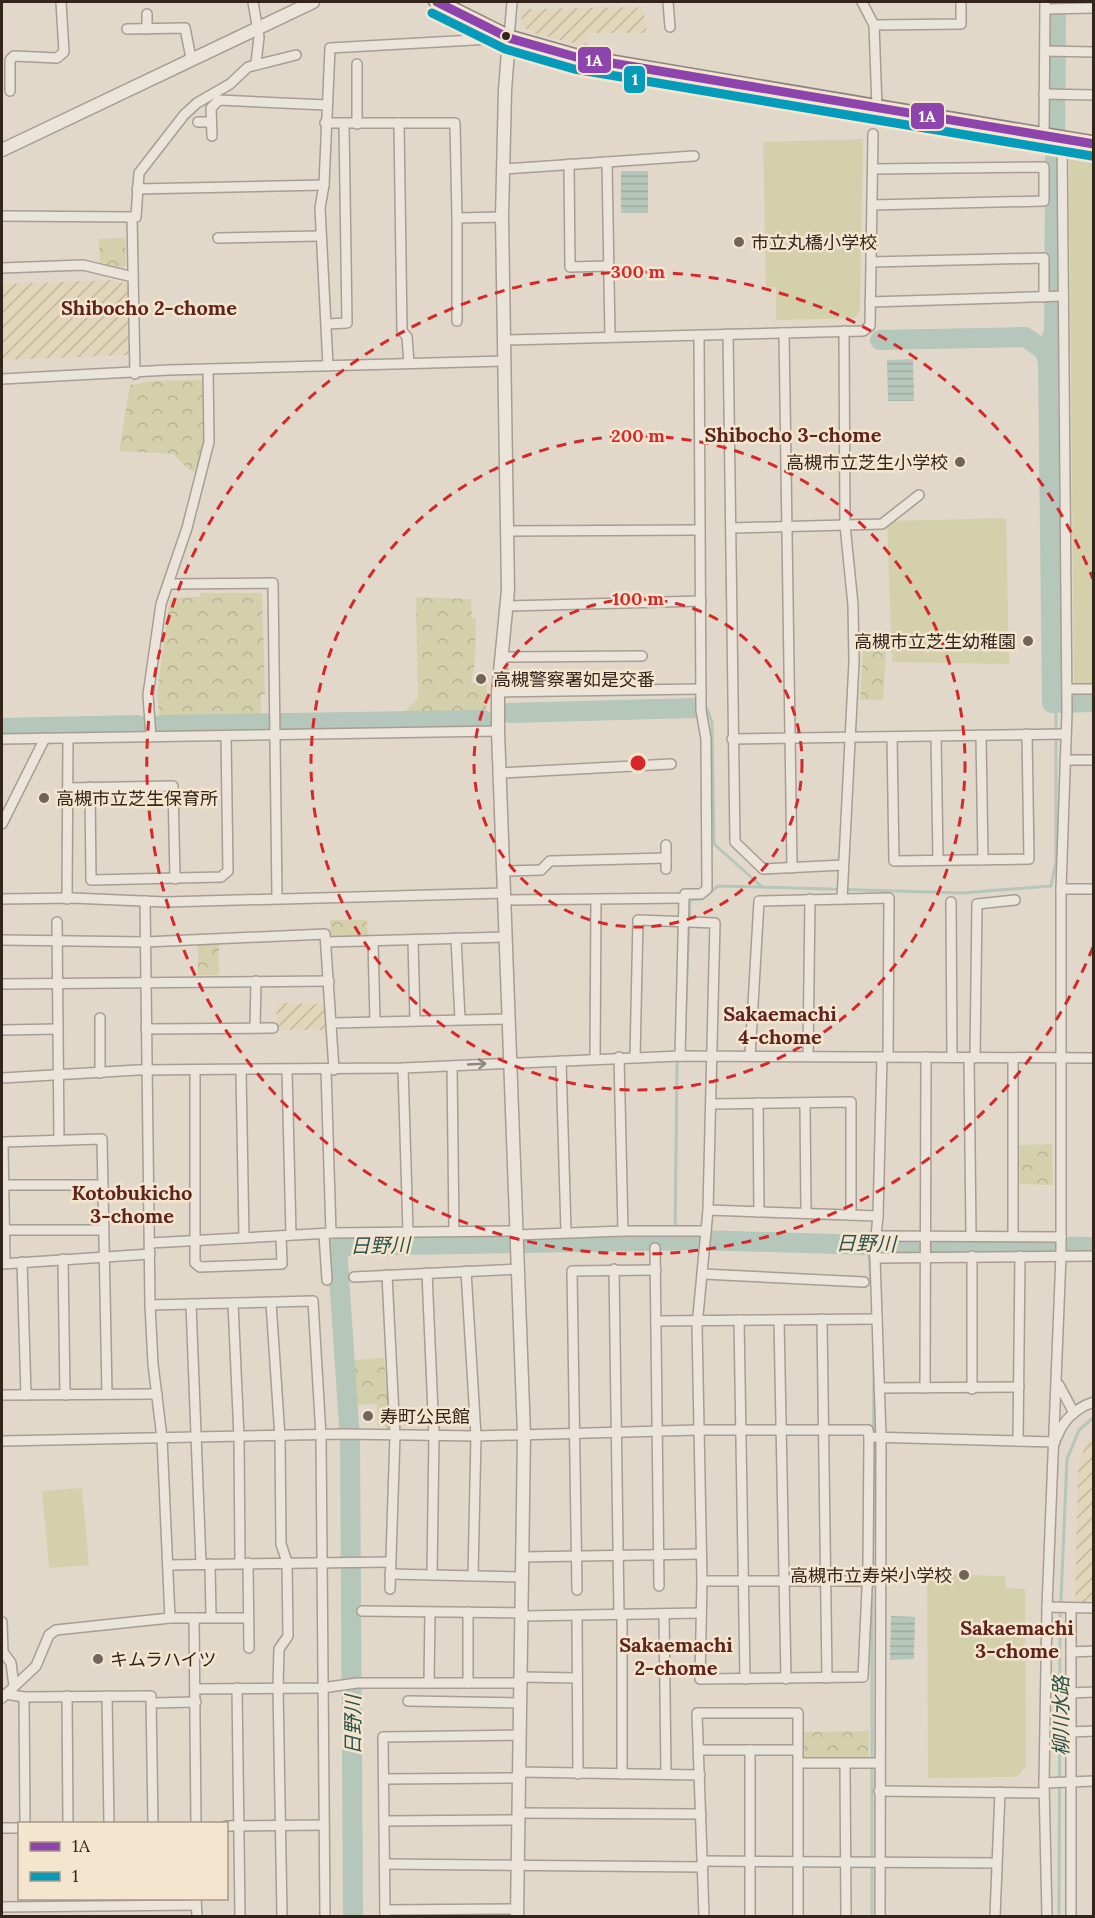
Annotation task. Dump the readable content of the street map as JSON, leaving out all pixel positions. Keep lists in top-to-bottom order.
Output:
{
  "districts": [
    "Shibocho 2-chome",
    "Shibocho 3-chome",
    "Sakaemachi 4-chome",
    "Kotobukicho 3-chome",
    "Sakaemachi 3-chome",
    "Sakaemachi 2-chome"
  ],
  "water": ["日野川", "柳川水路"],
  "places": [
    "市立丸橋小学校",
    "高槻市立芝生小学校",
    "高槻市立芝生幼稚園",
    "高槻警察署如是交番",
    "高槻市立芝生保育所",
    "寿町公民館",
    "高槻市立寿栄小学校",
    "キムラハイツ"
  ],
  "lines": ["transit line 1A", "transit line 1"],
  "legend": ["1A", "1"],
  "rings": ["300 m", "200 m", "100 m"]
}
